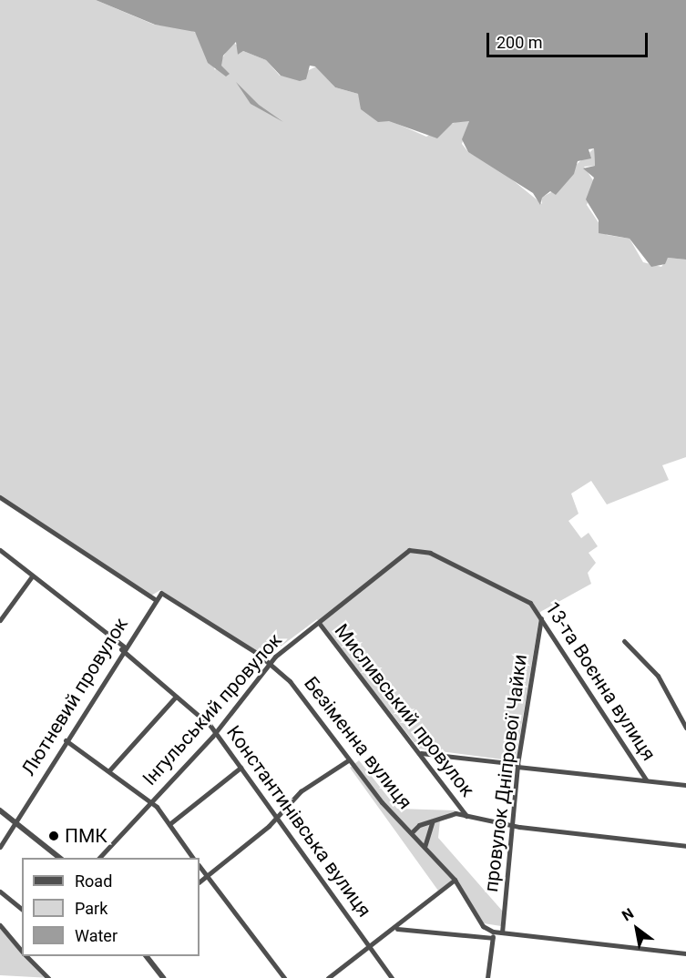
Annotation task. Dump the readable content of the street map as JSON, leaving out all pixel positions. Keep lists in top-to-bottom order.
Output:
{
  "streets": {
    "street": [
      "13-та Воєнна вулиця",
      "Лютневий провулок",
      "Інгульський провулок",
      "Мисливський провулок",
      "Безіменна вулиця",
      "провулок Дніпрової Чайки",
      "Константинівська вулиця"
    ]
  },
  "crossings": [
    ["13-та Воєнна вулиця", "Інгульський провулок"],
    ["13-та Воєнна вулиця", "провулок Дніпрової Чайки"],
    ["Лютневий провулок", "Безіменна вулиця"],
    ["Лютневий провулок", "Константинівська вулиця"],
    ["Інгульський провулок", "Мисливський провулок"],
    ["Інгульський провулок", "Безіменна вулиця"],
    ["Інгульський провулок", "Константинівська вулиця"]
  ],
  "places": ["ПМК"],
  "legend": ["Road", "Park", "Water"],
  "scale_bar": "200 m",
  "north": "top left"
}
